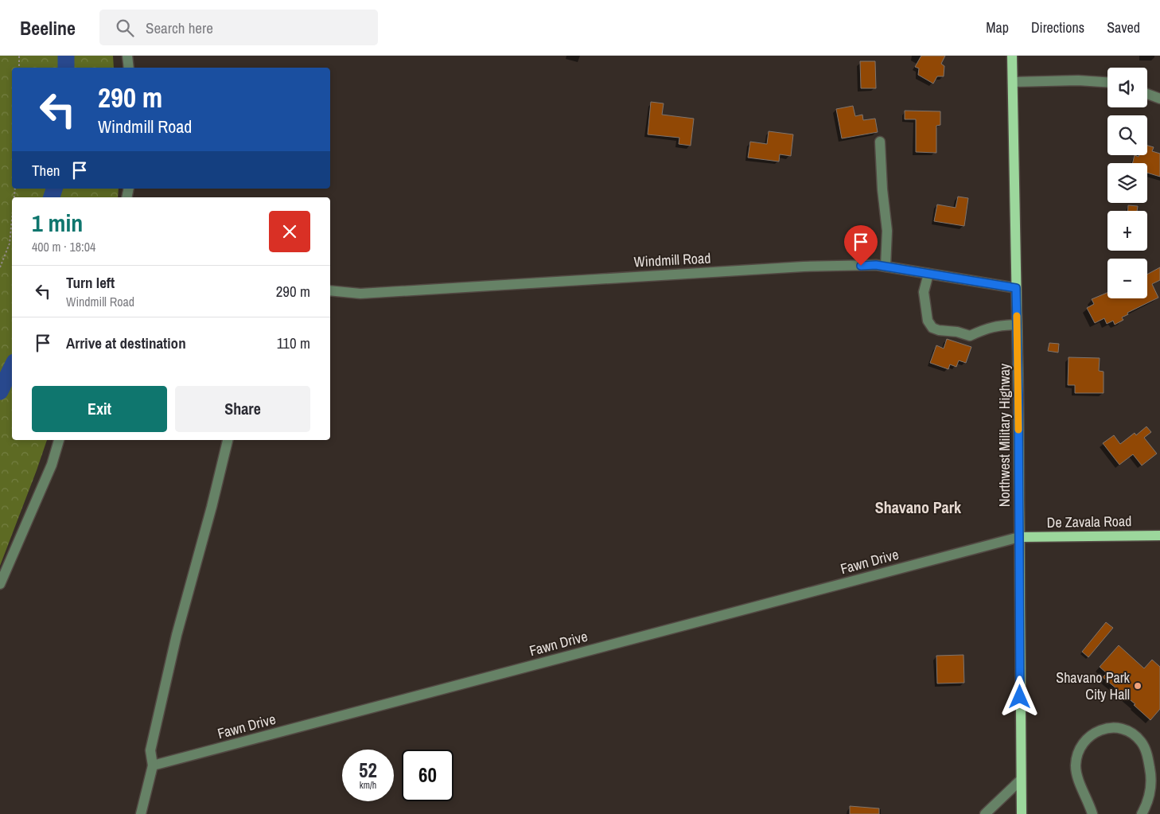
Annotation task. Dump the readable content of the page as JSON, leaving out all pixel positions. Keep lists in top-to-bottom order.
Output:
{
  "streets": {
    "main road": ["Northwest Military Highway", "De Zavala Road"],
    "street": ["Windmill Road", "Fawn Drive"]
  },
  "crossings": [
    ["Windmill Road", "Northwest Military Highway"],
    ["Northwest Military Highway", "De Zavala Road"],
    ["Northwest Military Highway", "Fawn Drive"],
    ["De Zavala Road", "Fawn Drive"]
  ],
  "districts": ["Shavano Park"],
  "places": ["Shavano Park City Hall"],
  "page": {
    "header": "Beeline",
    "search": "Search here",
    "nav": ["Map", "Directions", "Saved"],
    "map_buttons": ["+", "−"],
    "turn": ["290 m", "Windmill Road"],
    "then": "Then",
    "heading": ["1 min", "400 m · 18:04"],
    "list": [
      {
        "name": "Turn left",
        "note": "Windmill Road",
        "value": "290 m"
      },
      {
        "name": "Arrive at destination",
        "value": "110 m"
      }
    ],
    "buttons": ["Exit", "Share"],
    "speed": "52 km/h",
    "limit": "60"
  }
}
